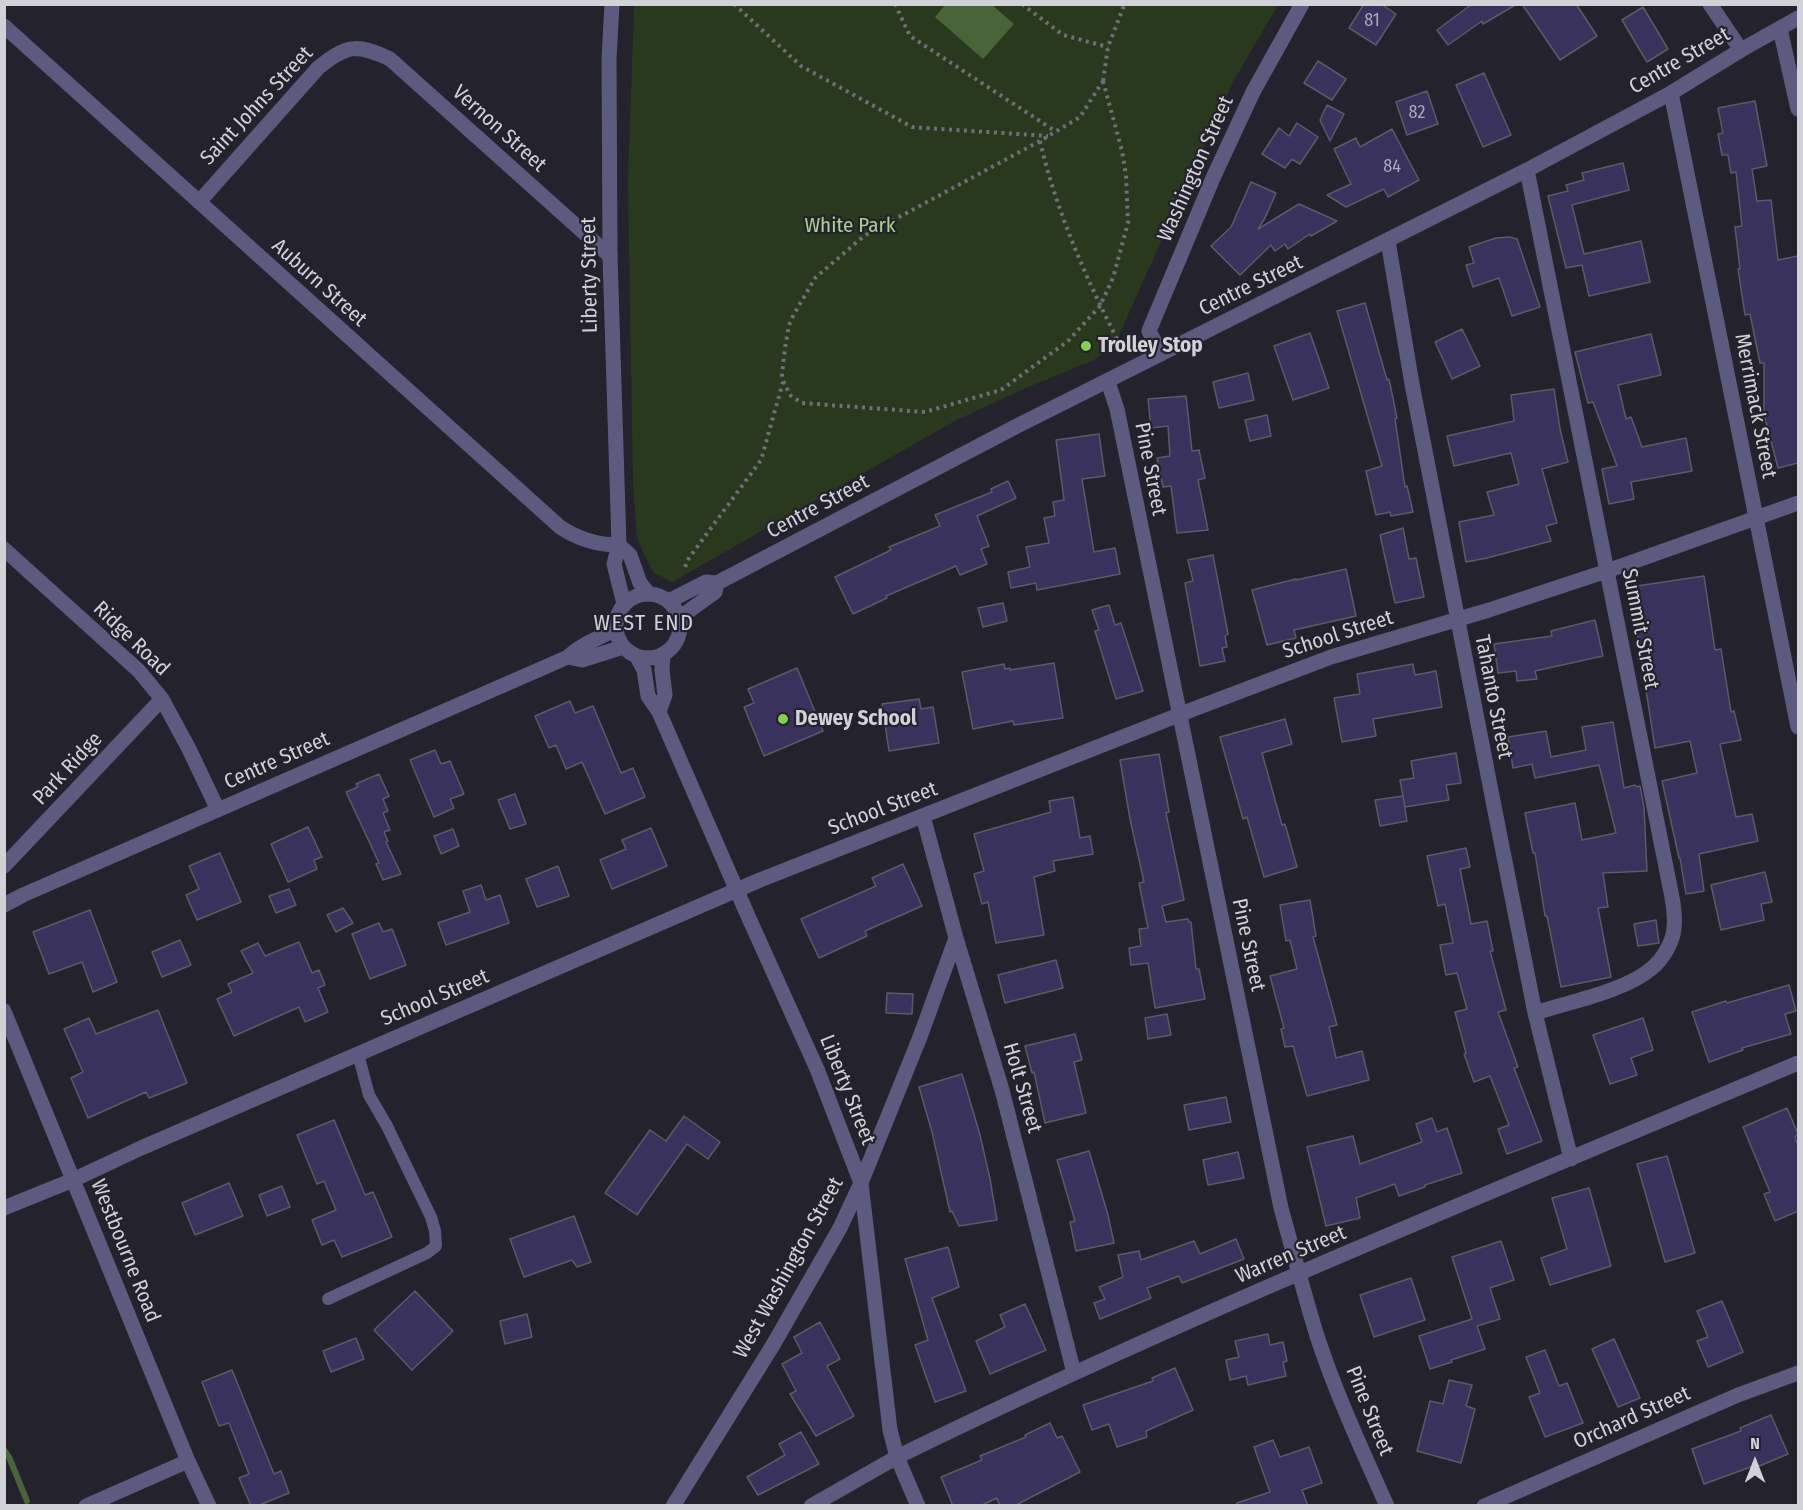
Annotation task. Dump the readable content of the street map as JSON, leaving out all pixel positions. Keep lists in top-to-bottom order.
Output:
{
  "streets": {
    "street": [
      "Centre Street",
      "Saint Johns Street",
      "Vernon Street",
      "Washington Street",
      "Liberty Street",
      "Auburn Street",
      "Merrimack Street",
      "Pine Street",
      "Summit Street",
      "School Street",
      "Ridge Road",
      "Tahanto Street",
      "Park Ridge",
      "Holt Street",
      "Westbourne Road",
      "Warren Street",
      "West Washington Street",
      "Orchard Street"
    ]
  },
  "crossings": [
    ["Centre Street", "Washington Street"],
    ["Centre Street", "Liberty Street"],
    ["Centre Street", "Merrimack Street"],
    ["Centre Street", "Pine Street"],
    ["Centre Street", "Summit Street"],
    ["Centre Street", "Ridge Road"],
    ["Centre Street", "Tahanto Street"],
    ["Saint Johns Street", "Vernon Street"],
    ["Saint Johns Street", "Auburn Street"],
    ["Vernon Street", "Liberty Street"],
    ["Liberty Street", "Auburn Street"],
    ["Liberty Street", "School Street"],
    ["Liberty Street", "Warren Street"],
    ["Liberty Street", "West Washington Street"],
    ["Merrimack Street", "School Street"],
    ["Pine Street", "School Street"],
    ["Pine Street", "Warren Street"],
    ["Summit Street", "School Street"],
    ["Summit Street", "Tahanto Street"],
    ["School Street", "Tahanto Street"],
    ["School Street", "Holt Street"],
    ["School Street", "Westbourne Road"],
    ["Ridge Road", "Park Ridge"],
    ["Tahanto Street", "Warren Street"],
    ["Holt Street", "Warren Street"],
    ["Holt Street", "West Washington Street"]
  ],
  "districts": ["WEST END"],
  "parks": ["White Park"],
  "places": ["Trolley Stop", "Dewey School"],
  "house_numbers": ["81", "82", "84"],
  "north": "top"
}
